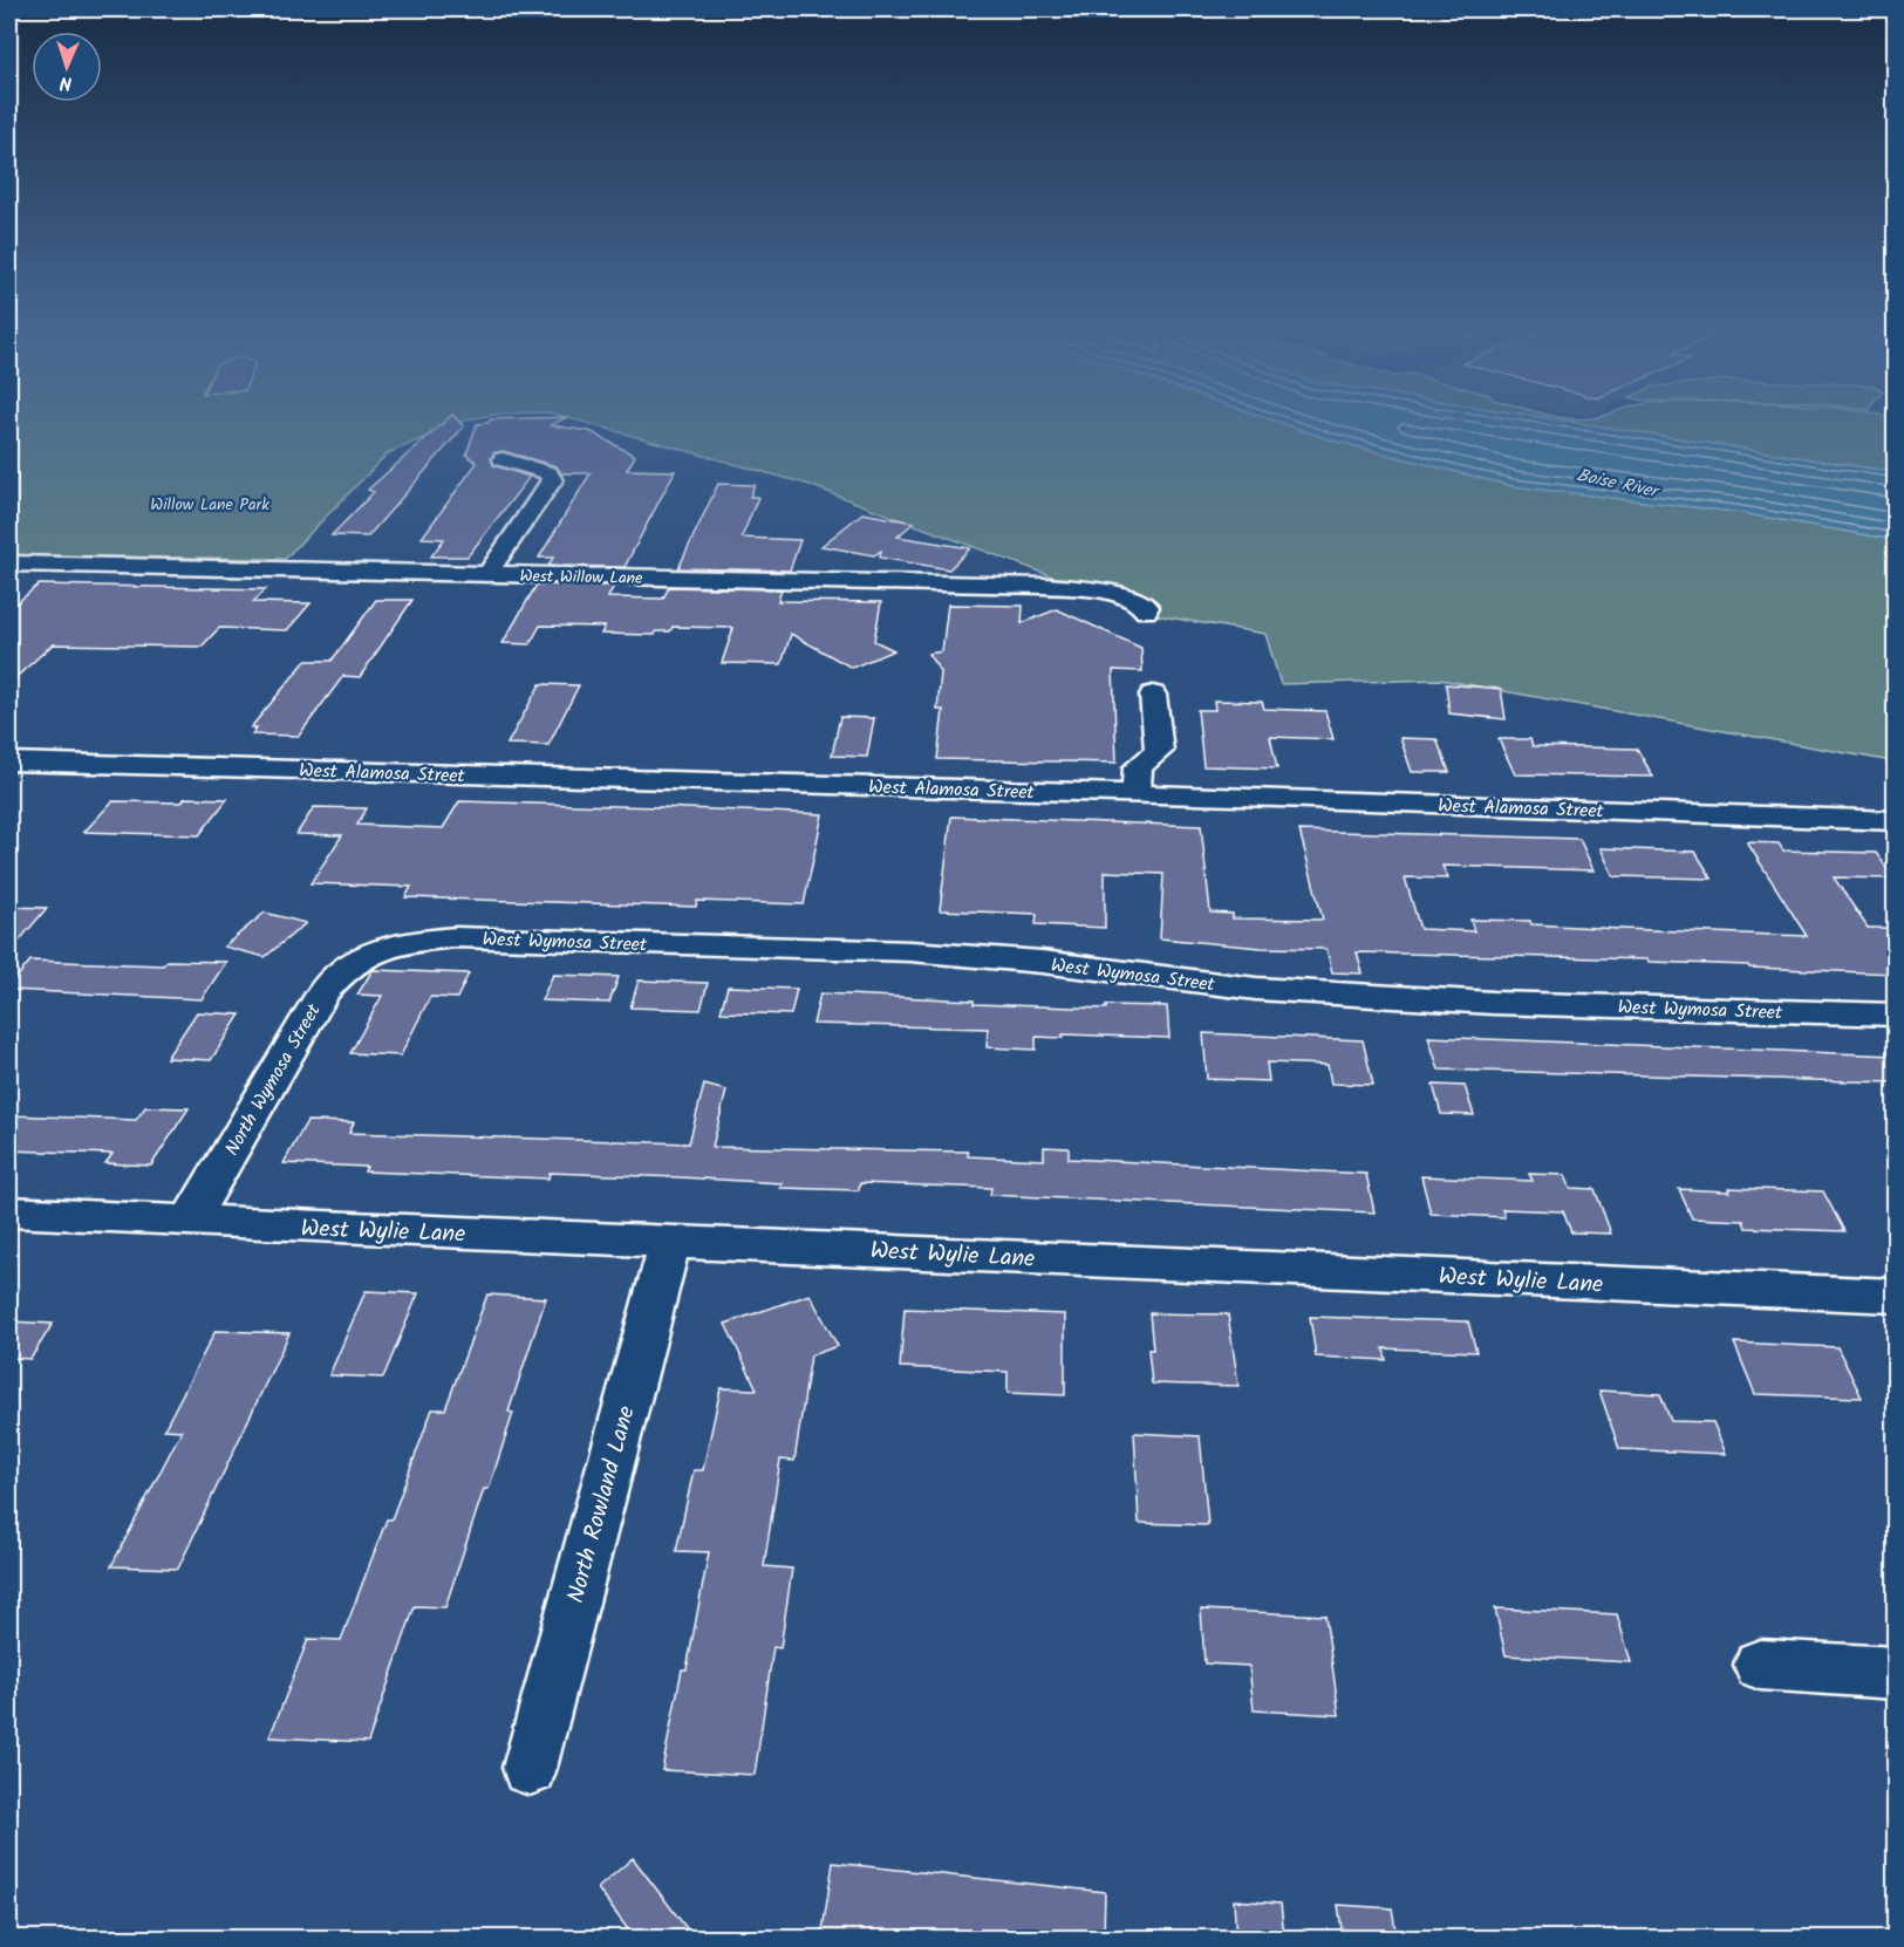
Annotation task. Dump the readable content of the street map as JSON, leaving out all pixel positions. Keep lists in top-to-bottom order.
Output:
{
  "streets": {
    "street": [
      "West Willow Lane",
      "West Alamosa Street",
      "West Wymosa Street",
      "North Wymosa Street",
      "West Wylie Lane",
      "North Rowland Lane"
    ]
  },
  "crossings": [
    ["West Wymosa Street", "North Wymosa Street"],
    ["North Wymosa Street", "West Wylie Lane"],
    ["West Wylie Lane", "North Rowland Lane"]
  ],
  "water": ["Boise River"],
  "parks": ["Willow Lane Park"],
  "north": "bottom"
}
